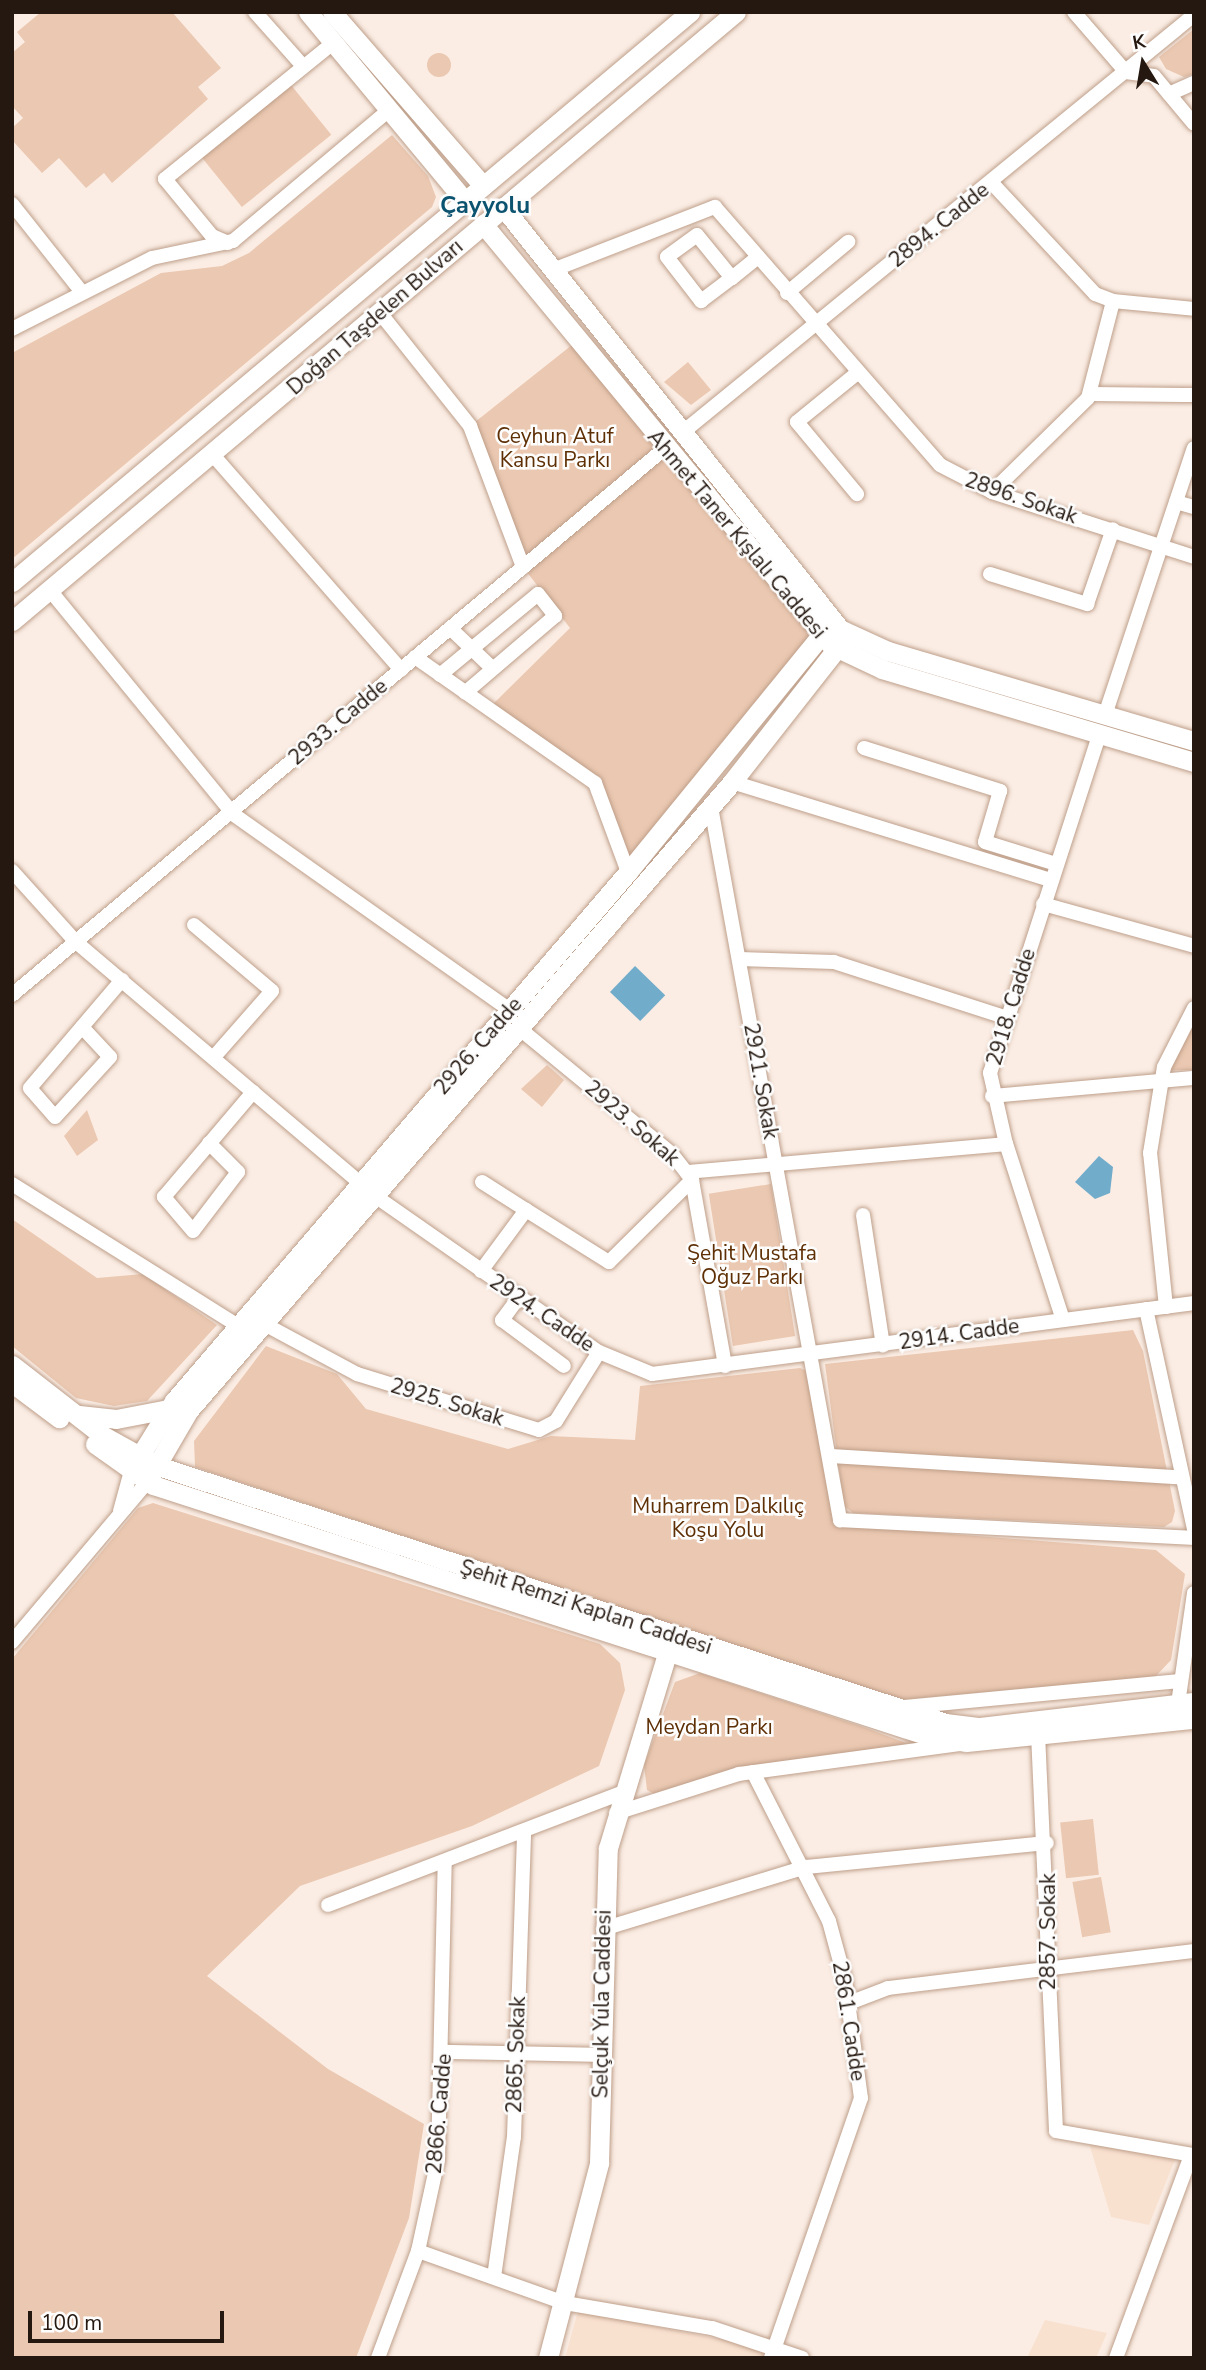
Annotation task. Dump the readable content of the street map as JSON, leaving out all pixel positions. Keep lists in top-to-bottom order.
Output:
{
  "streets": {
    "street": [
      "2894. Cadde",
      "Doğan Taşdelen Bulvarı",
      "2896. Sokak",
      "Ahmet Taner Kışlalı Caddesi",
      "2933. Cadde",
      "2918. Cadde",
      "2926. Cadde",
      "2921. Sokak",
      "2923. Sokak",
      "2924. Cadde",
      "2914. Cadde",
      "2925. Sokak",
      "Şehit Remzi Kaplan Caddesi",
      "2857. Sokak",
      "Selçuk Yula Caddesi",
      "2861. Cadde",
      "2865. Sokak",
      "2866. Cadde"
    ]
  },
  "crossings": [
    ["2894. Cadde", "2896. Sokak"],
    ["2894. Cadde", "Ahmet Taner Kışlalı Caddesi"],
    ["Doğan Taşdelen Bulvarı", "Ahmet Taner Kışlalı Caddesi"],
    ["2896. Sokak", "Ahmet Taner Kışlalı Caddesi"],
    ["Ahmet Taner Kışlalı Caddesi", "2933. Cadde"],
    ["Ahmet Taner Kışlalı Caddesi", "2918. Cadde"],
    ["Ahmet Taner Kışlalı Caddesi", "2926. Cadde"],
    ["2918. Cadde", "2914. Cadde"],
    ["2926. Cadde", "2921. Sokak"],
    ["2926. Cadde", "2923. Sokak"],
    ["2926. Cadde", "2924. Cadde"],
    ["2926. Cadde", "2925. Sokak"],
    ["2926. Cadde", "Şehit Remzi Kaplan Caddesi"],
    ["2921. Sokak", "2914. Cadde"],
    ["2923. Sokak", "2924. Cadde"],
    ["2923. Sokak", "2914. Cadde"],
    ["2924. Cadde", "2914. Cadde"],
    ["2924. Cadde", "2925. Sokak"],
    ["Şehit Remzi Kaplan Caddesi", "2857. Sokak"],
    ["Şehit Remzi Kaplan Caddesi", "Selçuk Yula Caddesi"]
  ],
  "districts": ["Çayyolu"],
  "parks": [
    "Ceyhun Atuf Kansu Parkı",
    "Şehit Mustafa Oğuz Parkı",
    "Muharrem Dalkılıç Koşu Yolu",
    "Meydan Parkı"
  ],
  "scale_bar": "100 m",
  "north": "top"
}
